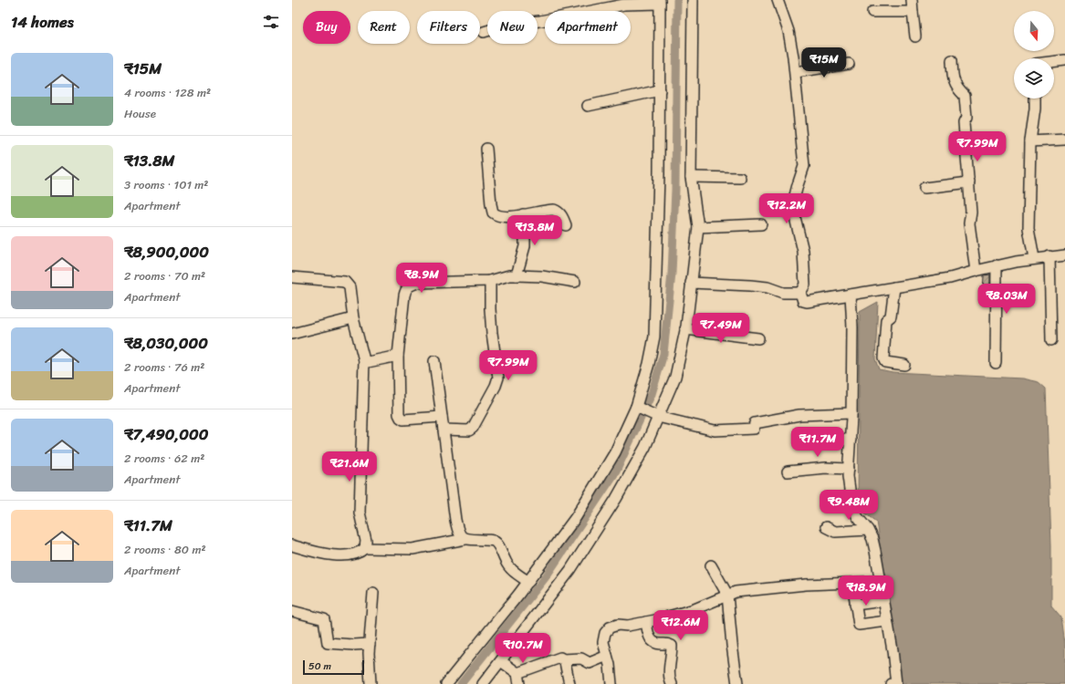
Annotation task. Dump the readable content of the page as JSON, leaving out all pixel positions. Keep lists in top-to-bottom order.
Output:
{
  "scale_bar": "50 m",
  "north": "bottom",
  "page": {
    "heading": "14 homes",
    "chip": [
      "Buy",
      "Rent",
      "Filters",
      "New",
      "Apartment"
    ],
    "list": [
      {
        "name": "₹15M",
        "note": "4 rooms · 128 m² · House"
      },
      {
        "name": "₹13.8M",
        "note": "3 rooms · 101 m² · Apartment"
      },
      {
        "name": "₹8,900,000",
        "note": "2 rooms · 70 m² · Apartment"
      },
      {
        "name": "₹8,030,000",
        "note": "2 rooms · 76 m² · Apartment"
      },
      {
        "name": "₹7,490,000",
        "note": "2 rooms · 62 m² · Apartment"
      },
      {
        "name": "₹11.7M",
        "note": "2 rooms · 80 m² · Apartment"
      }
    ],
    "price": [
      "₹15M",
      "₹7.99M",
      "₹12.2M",
      "₹13.8M",
      "₹8.9M",
      "₹8.03M",
      "₹7.49M",
      "₹7.99M",
      "₹11.7M",
      "₹21.6M",
      "₹9.48M",
      "₹18.9M",
      "₹12.6M",
      "₹10.7M"
    ],
    "scale": "50 m"
  }
}
